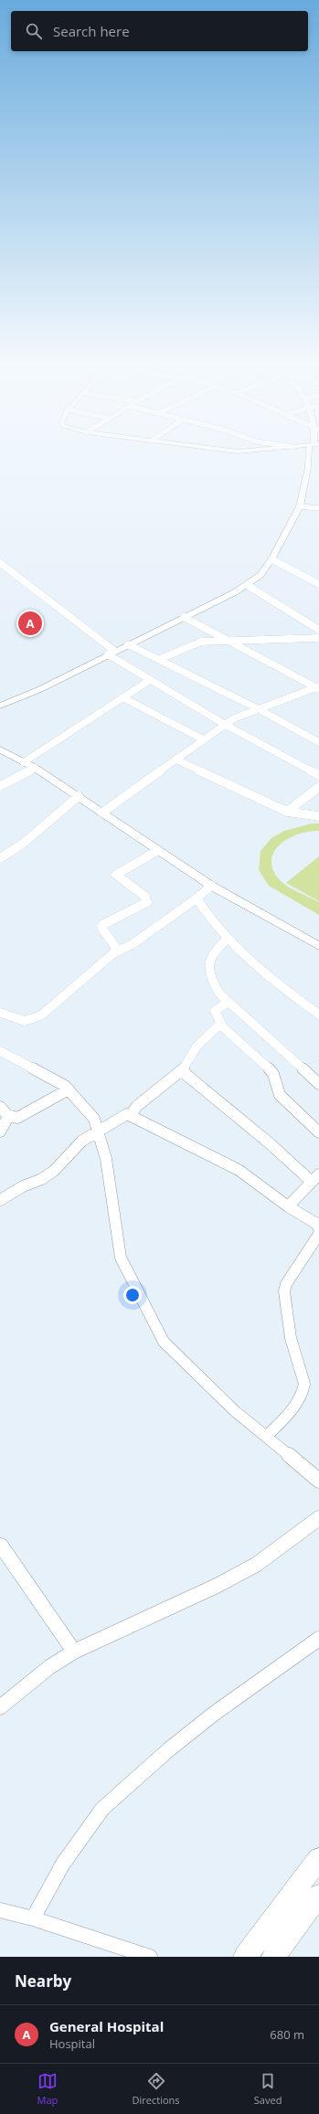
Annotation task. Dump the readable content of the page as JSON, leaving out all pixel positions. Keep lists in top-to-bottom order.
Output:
{
  "page": {
    "search": "Search here",
    "pins": "A",
    "heading": "Nearby",
    "list": [
      {
        "mark": "A",
        "name": "General Hospital",
        "note": "Hospital",
        "value": "680 m"
      }
    ],
    "nav": ["Map", "Directions", "Saved"]
  }
}
